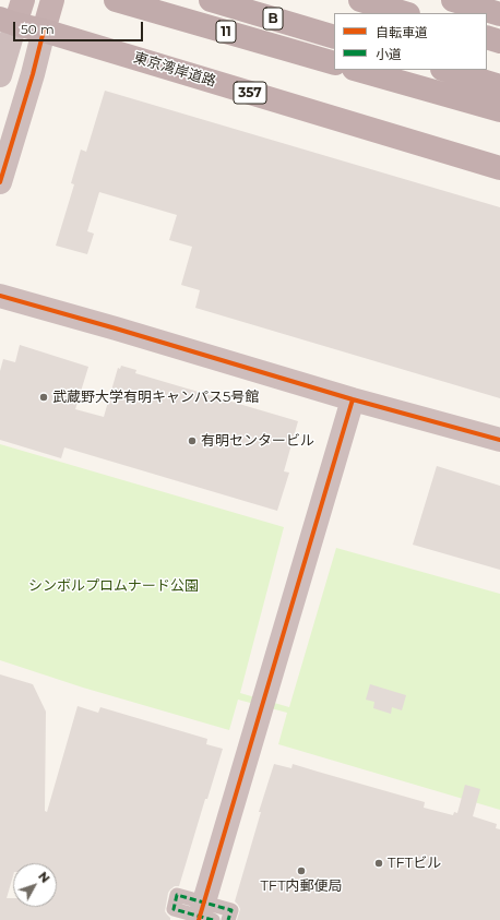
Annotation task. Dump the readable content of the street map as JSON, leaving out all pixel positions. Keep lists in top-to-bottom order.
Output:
{
  "streets": {
    "highway": [
      "B",
      "11",
      "東京湾岸道路",
      "357"
    ]
  },
  "parks": ["シンボルプロムナード公園"],
  "places": [
    "武蔵野大学有明キャンパス5号館",
    "有明センタービル",
    "TFTビル",
    "TFT内郵便局"
  ],
  "legend": ["自転車道", "小道"],
  "scale_bar": "50 m",
  "north": "top right"
}
